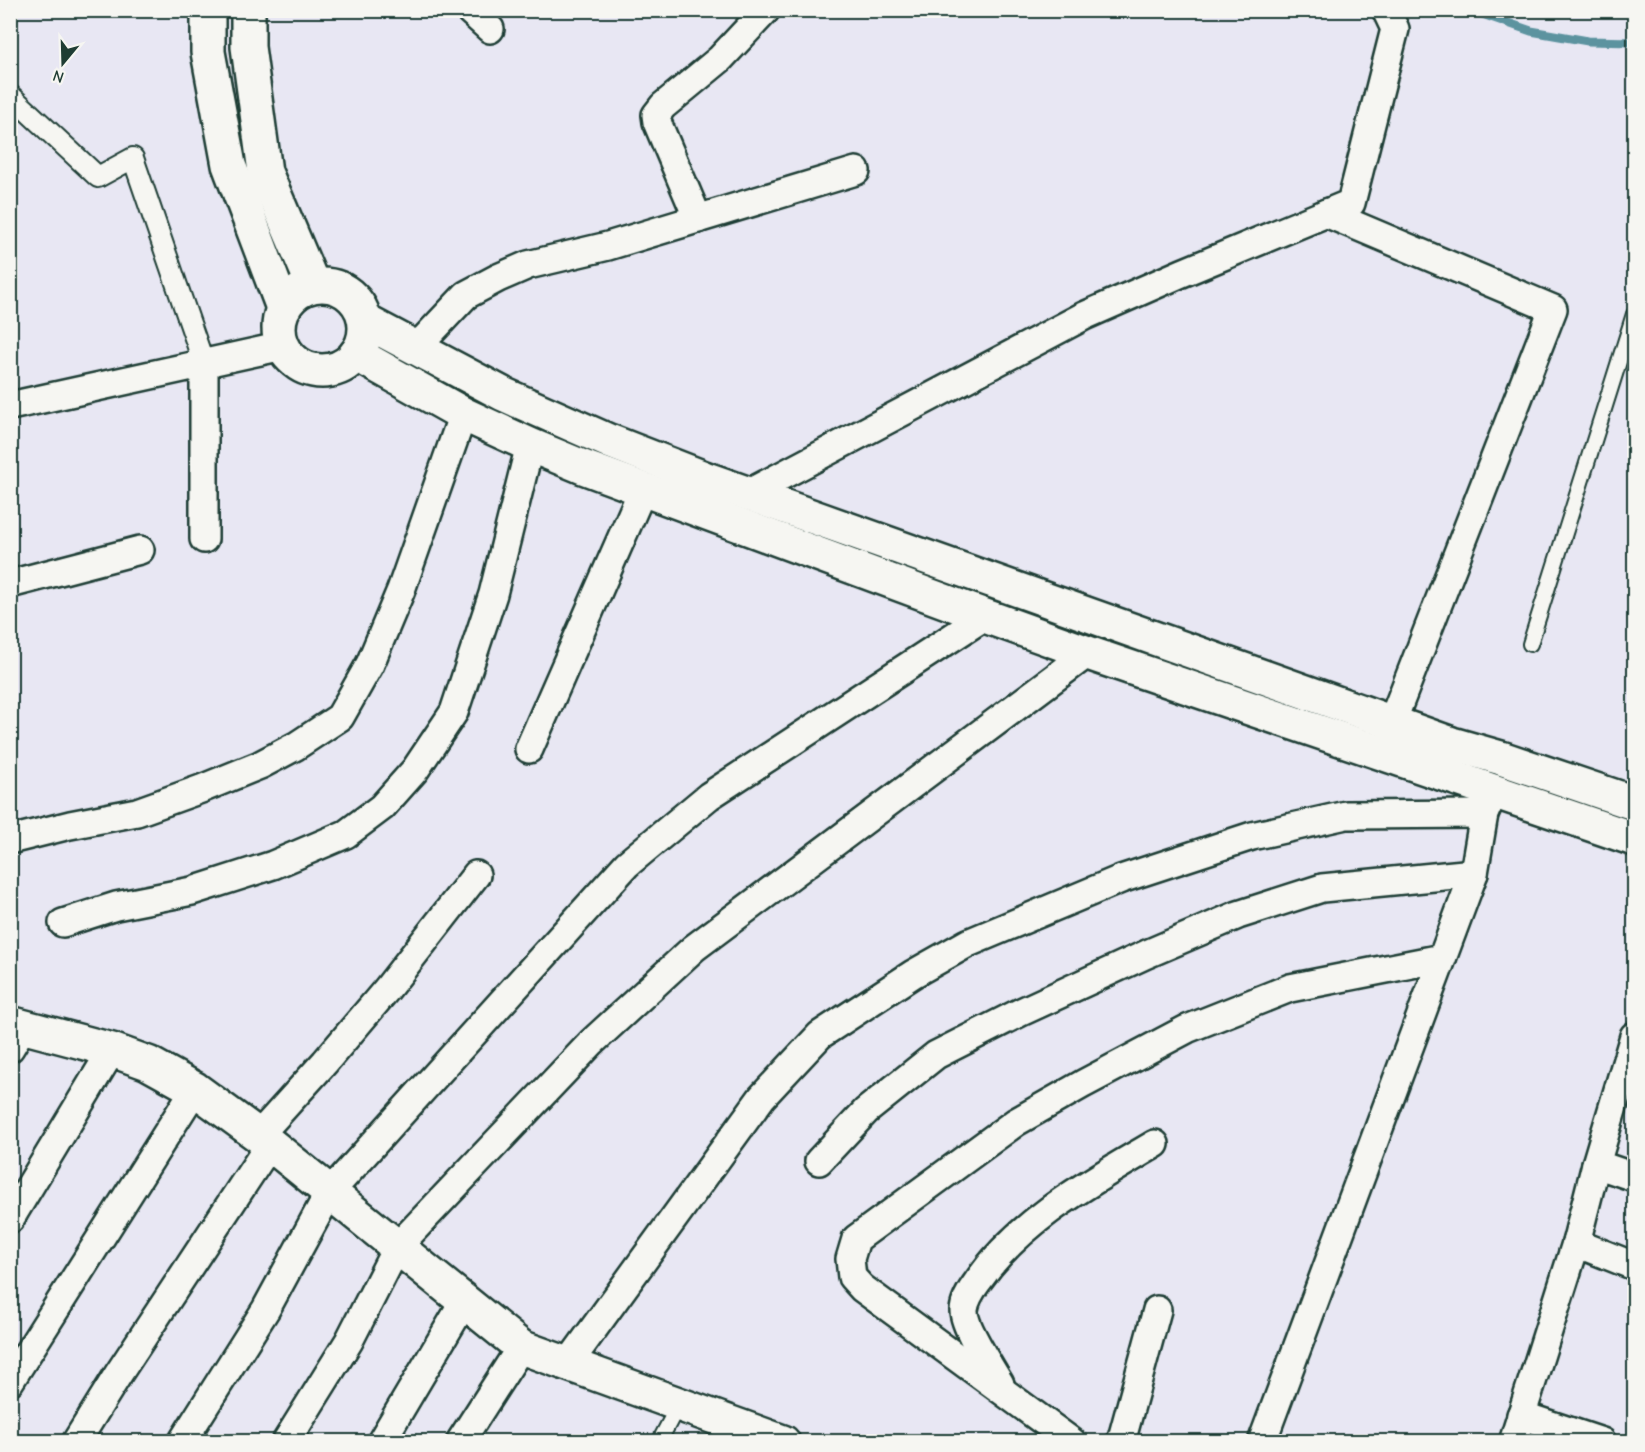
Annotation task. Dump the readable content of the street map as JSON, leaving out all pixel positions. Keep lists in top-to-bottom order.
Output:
{
  "north": "bottom"
}
